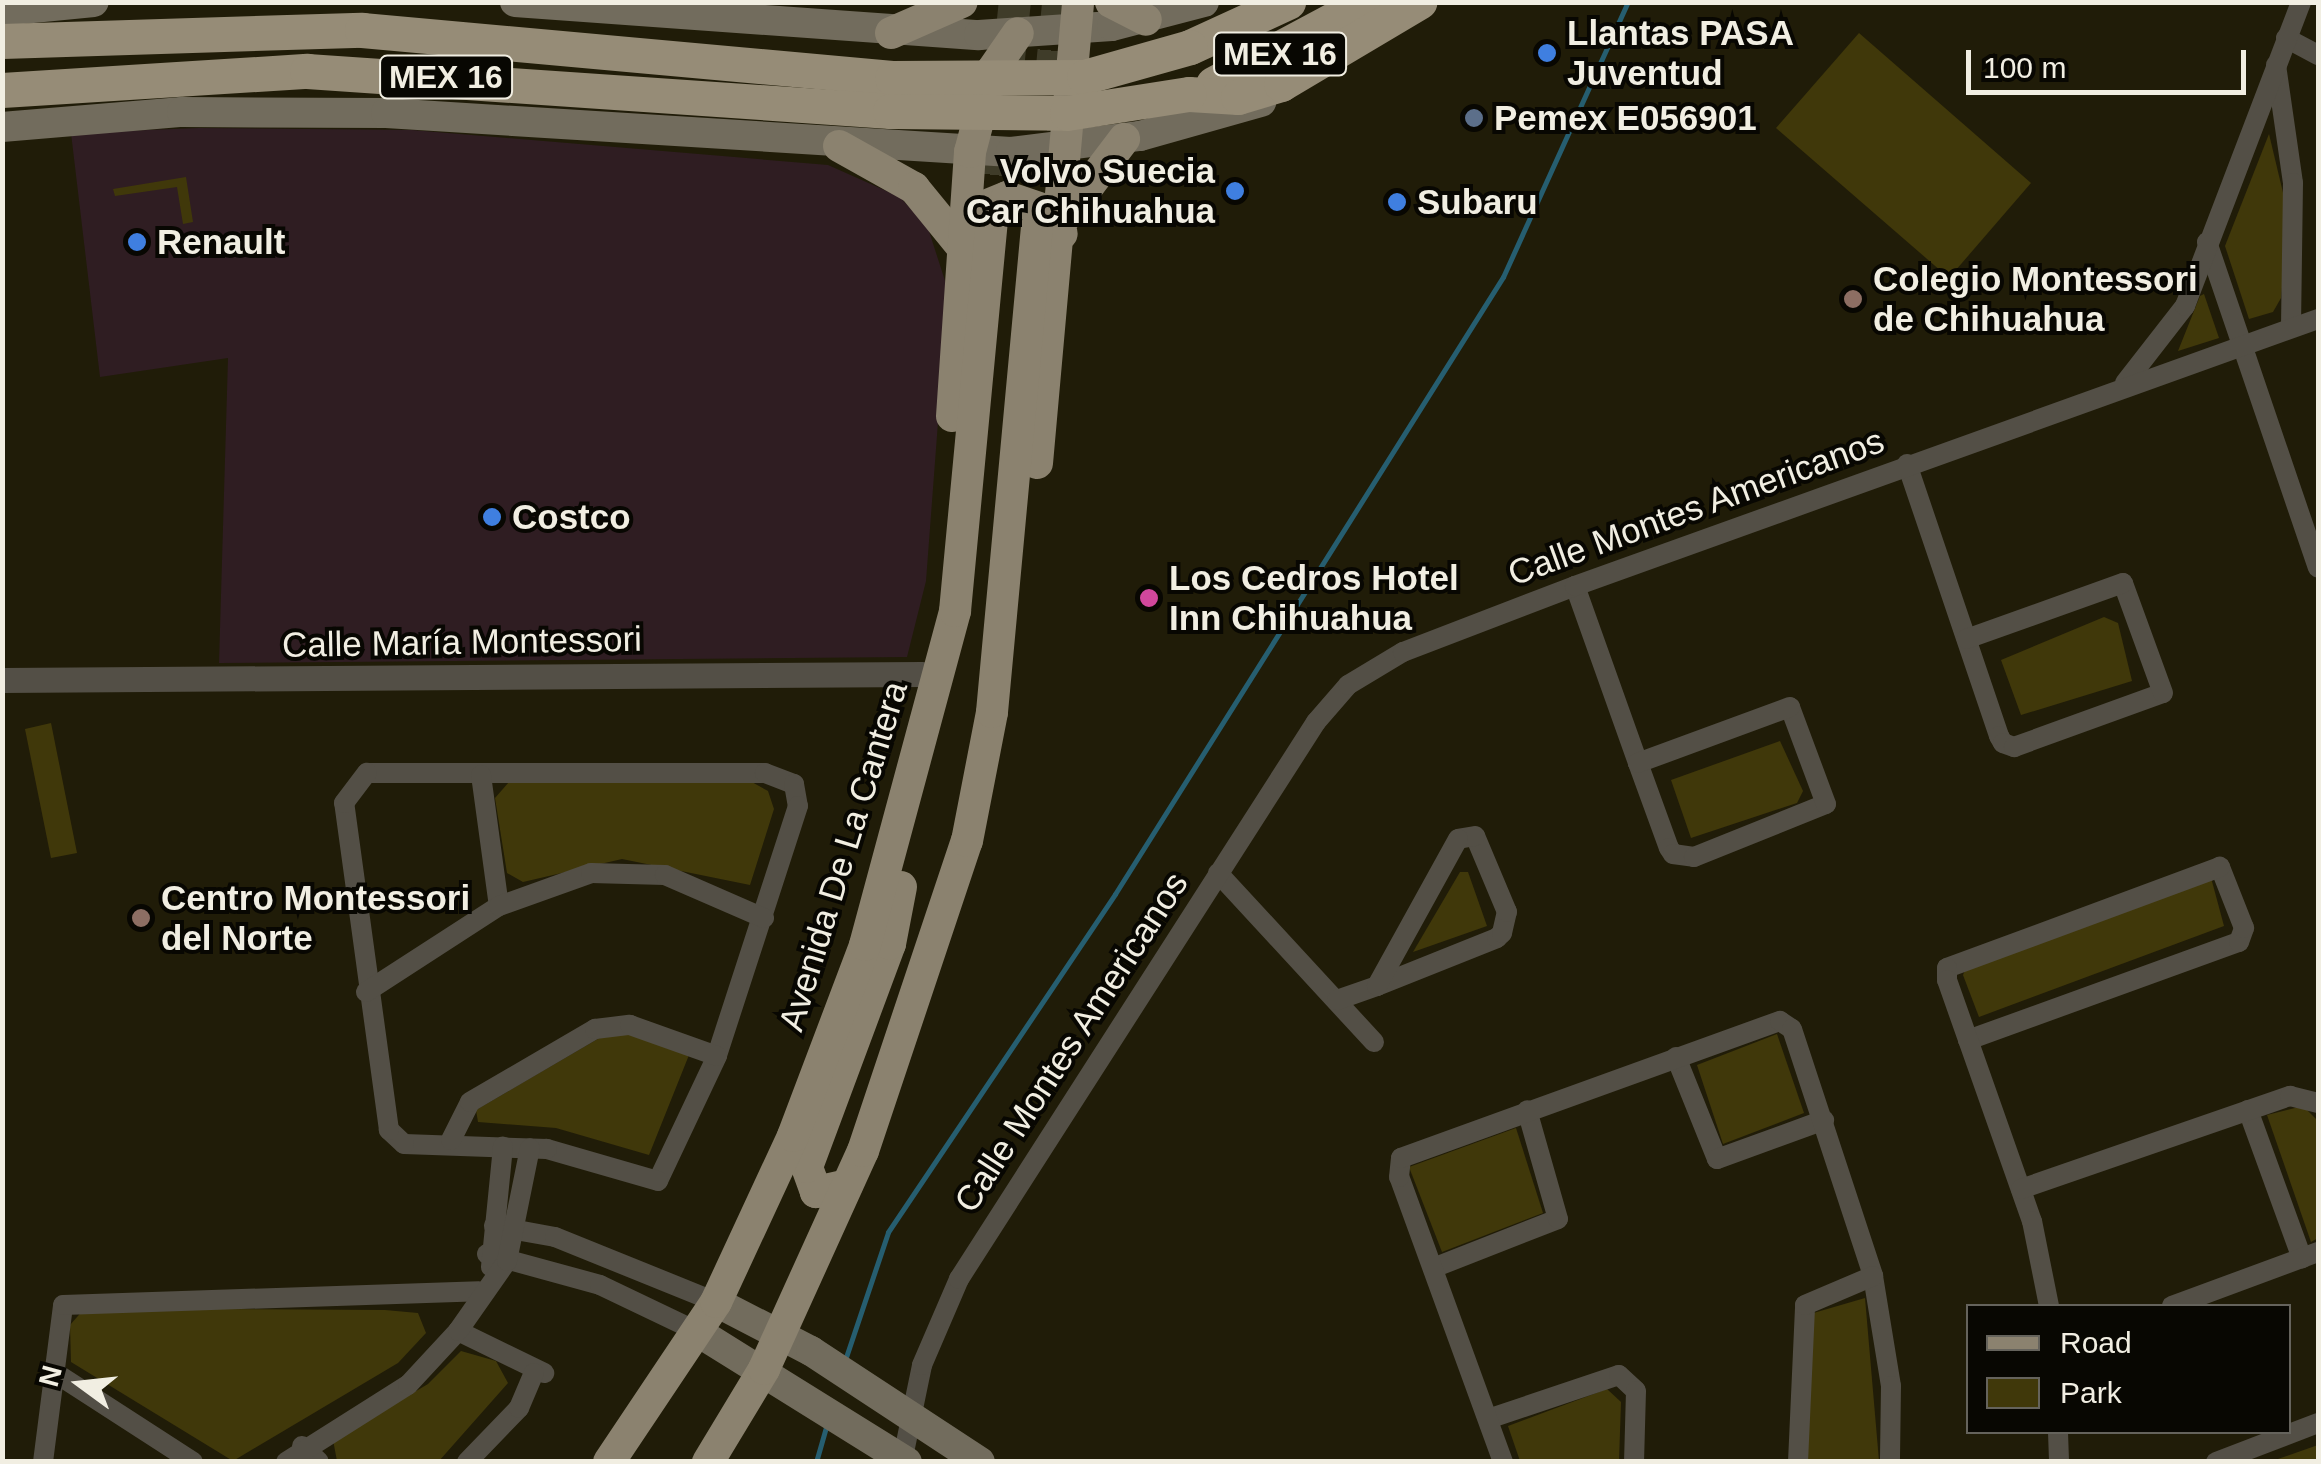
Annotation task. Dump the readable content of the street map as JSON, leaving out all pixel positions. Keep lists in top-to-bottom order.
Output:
{
  "streets": {
    "highway": ["MEX 16"],
    "main road": ["Avenida De La Cantera"],
    "street": ["Calle Montes Americanos", "Calle María Montessori"]
  },
  "places": [
    "Llantas PASA Juventud",
    "Pemex E056901",
    "Volvo Suecia Car Chihuahua",
    "Subaru",
    "Renault",
    "Colegio Montessori de Chihuahua",
    "Costco",
    "Los Cedros Hotel Inn Chihuahua",
    "Centro Montessori del Norte"
  ],
  "legend": ["Road", "Park"],
  "scale_bar": "100 m",
  "north": "left"
}
